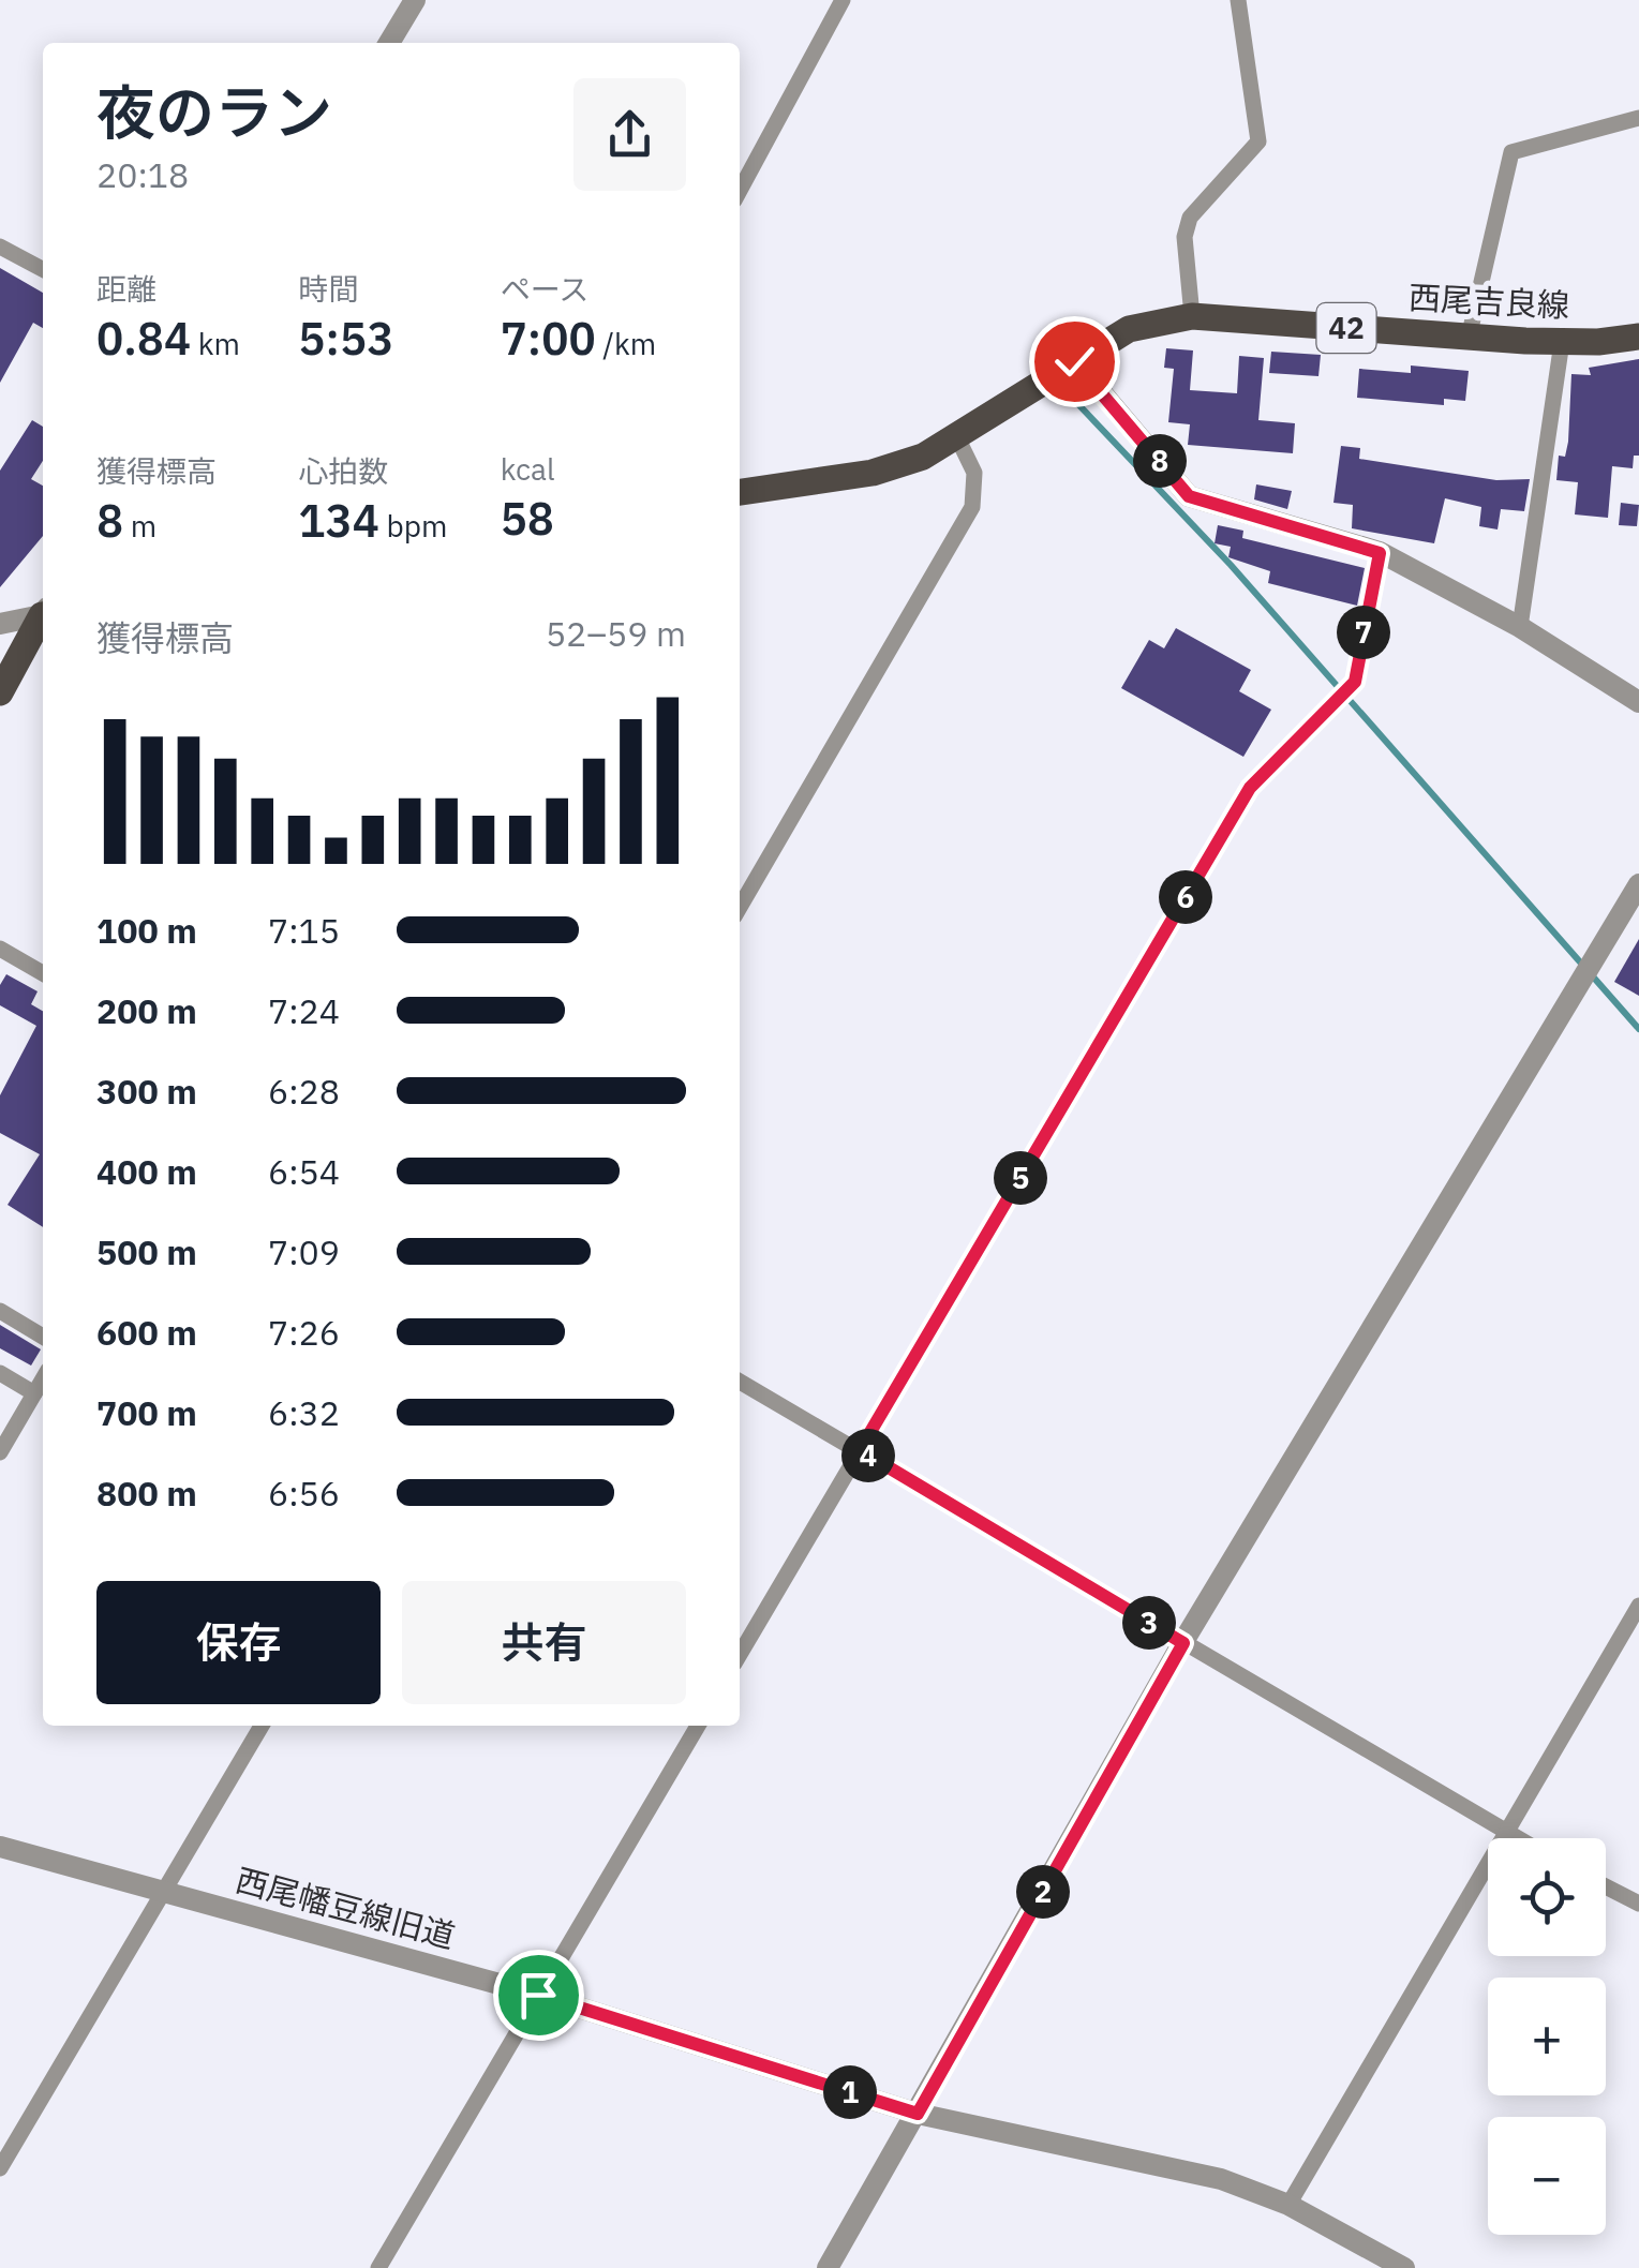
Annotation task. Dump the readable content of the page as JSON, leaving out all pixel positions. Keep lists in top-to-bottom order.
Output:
{
  "streets": {
    "main road": ["西尾吉良線", "42"],
    "street": ["西尾幡豆線旧道"]
  },
  "page": {
    "heading": ["夜のラン", "20:18"],
    "stats": [
      ["距離", "0.84 km"],
      ["時間", "5:53"],
      ["ペース", "7:00 /km"],
      ["獲得標高", "8 m"],
      ["心拍数", "134 bpm"],
      ["kcal", "58"]
    ],
    "pins": [
      "8",
      "7",
      "6",
      "5",
      "4",
      "3",
      "2",
      "1"
    ],
    "chart": ["獲得標高", "52–59 m"],
    "list": [
      {
        "name": "100 m",
        "note": "7:15"
      },
      {
        "name": "200 m",
        "note": "7:24"
      },
      {
        "name": "300 m",
        "note": "6:28"
      },
      {
        "name": "400 m",
        "note": "6:54"
      },
      {
        "name": "500 m",
        "note": "7:09"
      },
      {
        "name": "600 m",
        "note": "7:26"
      },
      {
        "name": "700 m",
        "note": "6:32"
      },
      {
        "name": "800 m",
        "note": "6:56"
      }
    ],
    "buttons": ["保存", "共有"],
    "map_buttons": ["+", "−"]
  }
}
